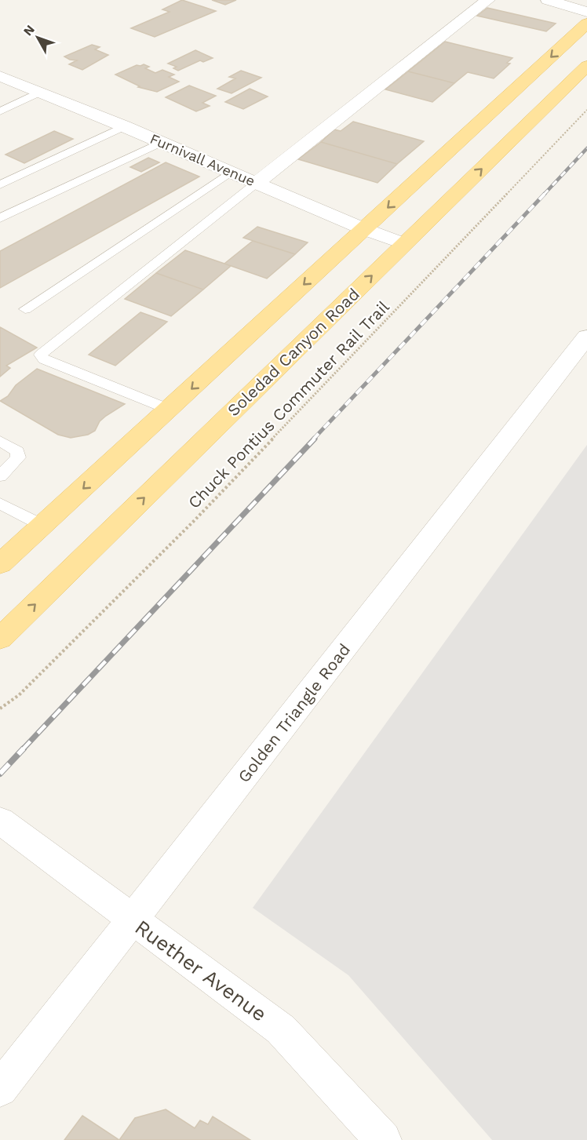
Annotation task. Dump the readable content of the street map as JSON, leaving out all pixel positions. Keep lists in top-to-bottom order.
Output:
{
  "streets": {
    "main road": ["Soledad Canyon Road"],
    "street": ["Furnivall Avenue", "Golden Triangle Road", "Ruether Avenue"],
    "path": ["Chuck Pontius Commuter Rail Trail"]
  },
  "crossings": [
    ["Furnivall Avenue", "Soledad Canyon Road"],
    ["Golden Triangle Road", "Ruether Avenue"]
  ],
  "north": "top left"
}
